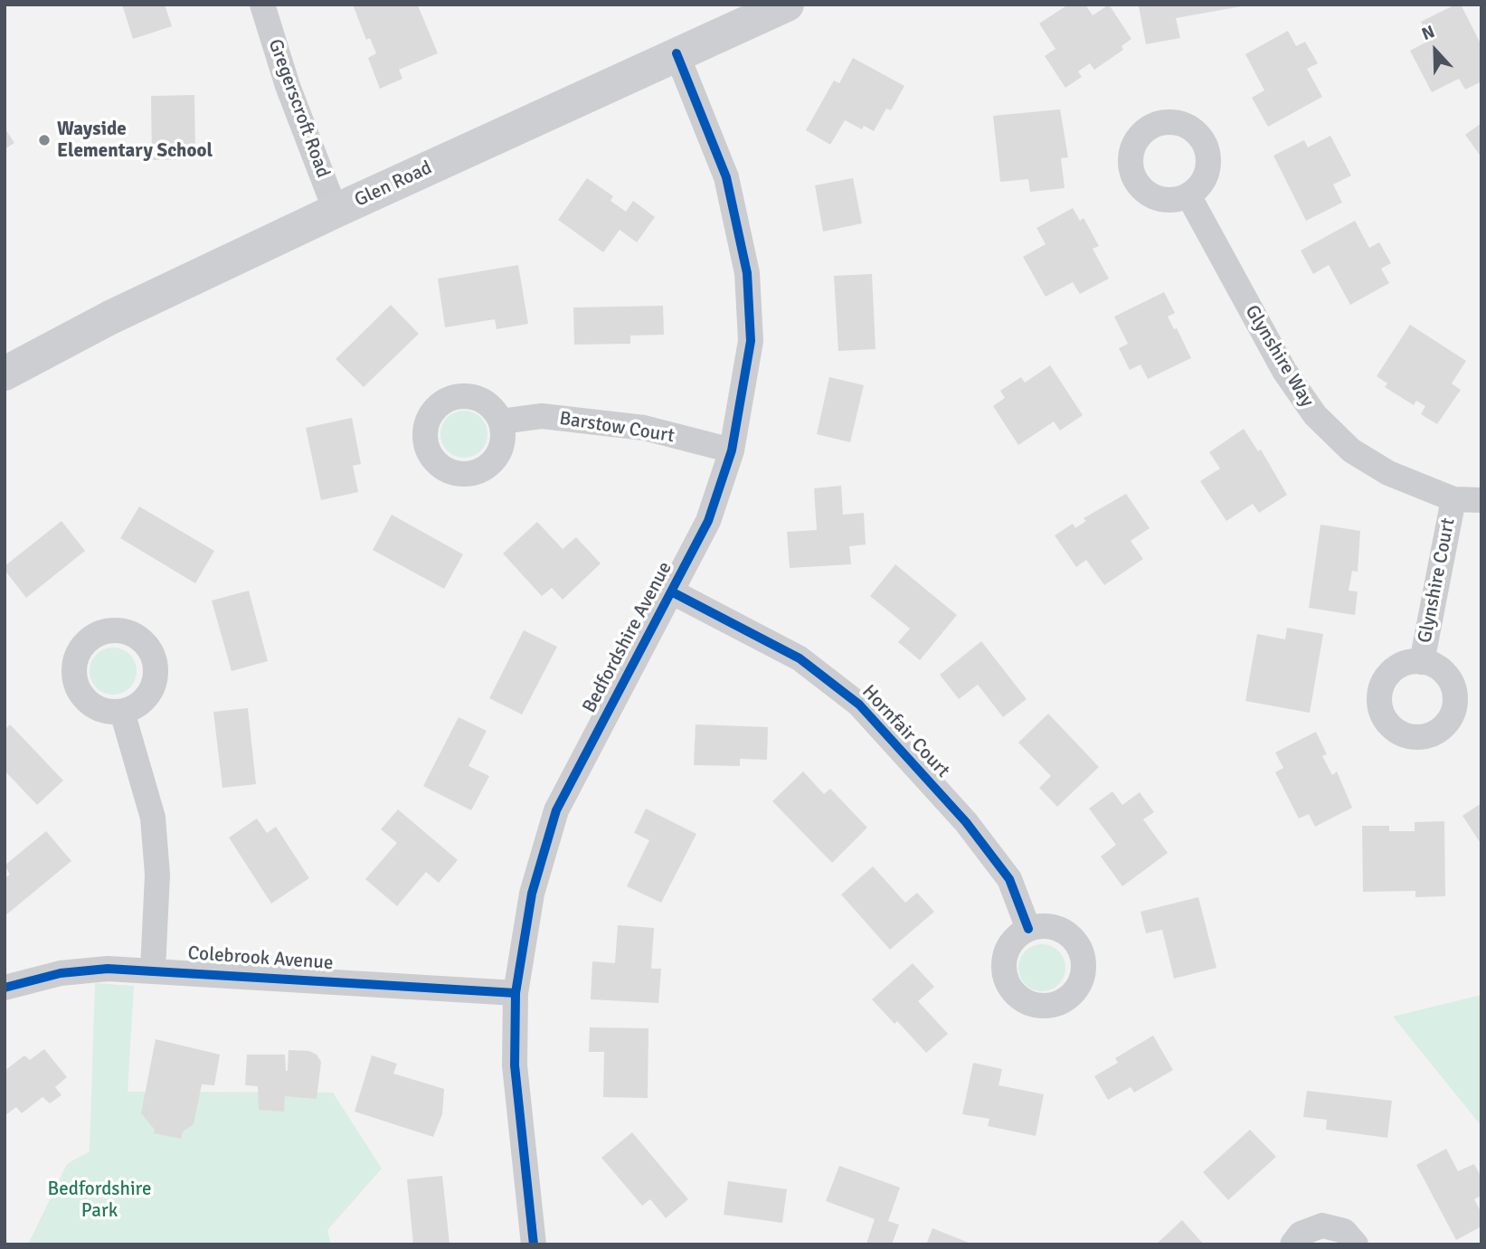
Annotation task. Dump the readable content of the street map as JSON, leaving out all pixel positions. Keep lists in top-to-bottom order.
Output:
{
  "streets": {
    "main road": ["Glen Road"],
    "street": [
      "Gregerscroft Road",
      "Glynshire Way",
      "Barstow Court",
      "Glynshire Court",
      "Bedfordshire Avenue",
      "Hornfair Court",
      "Colebrook Avenue"
    ]
  },
  "crossings": [
    ["Gregerscroft Road", "Glen Road"],
    ["Glen Road", "Bedfordshire Avenue"],
    ["Glynshire Way", "Glynshire Court"],
    ["Barstow Court", "Bedfordshire Avenue"],
    ["Bedfordshire Avenue", "Hornfair Court"],
    ["Bedfordshire Avenue", "Colebrook Avenue"]
  ],
  "parks": ["Bedfordshire Park"],
  "places": ["Wayside Elementary School"],
  "north": "top"
}
